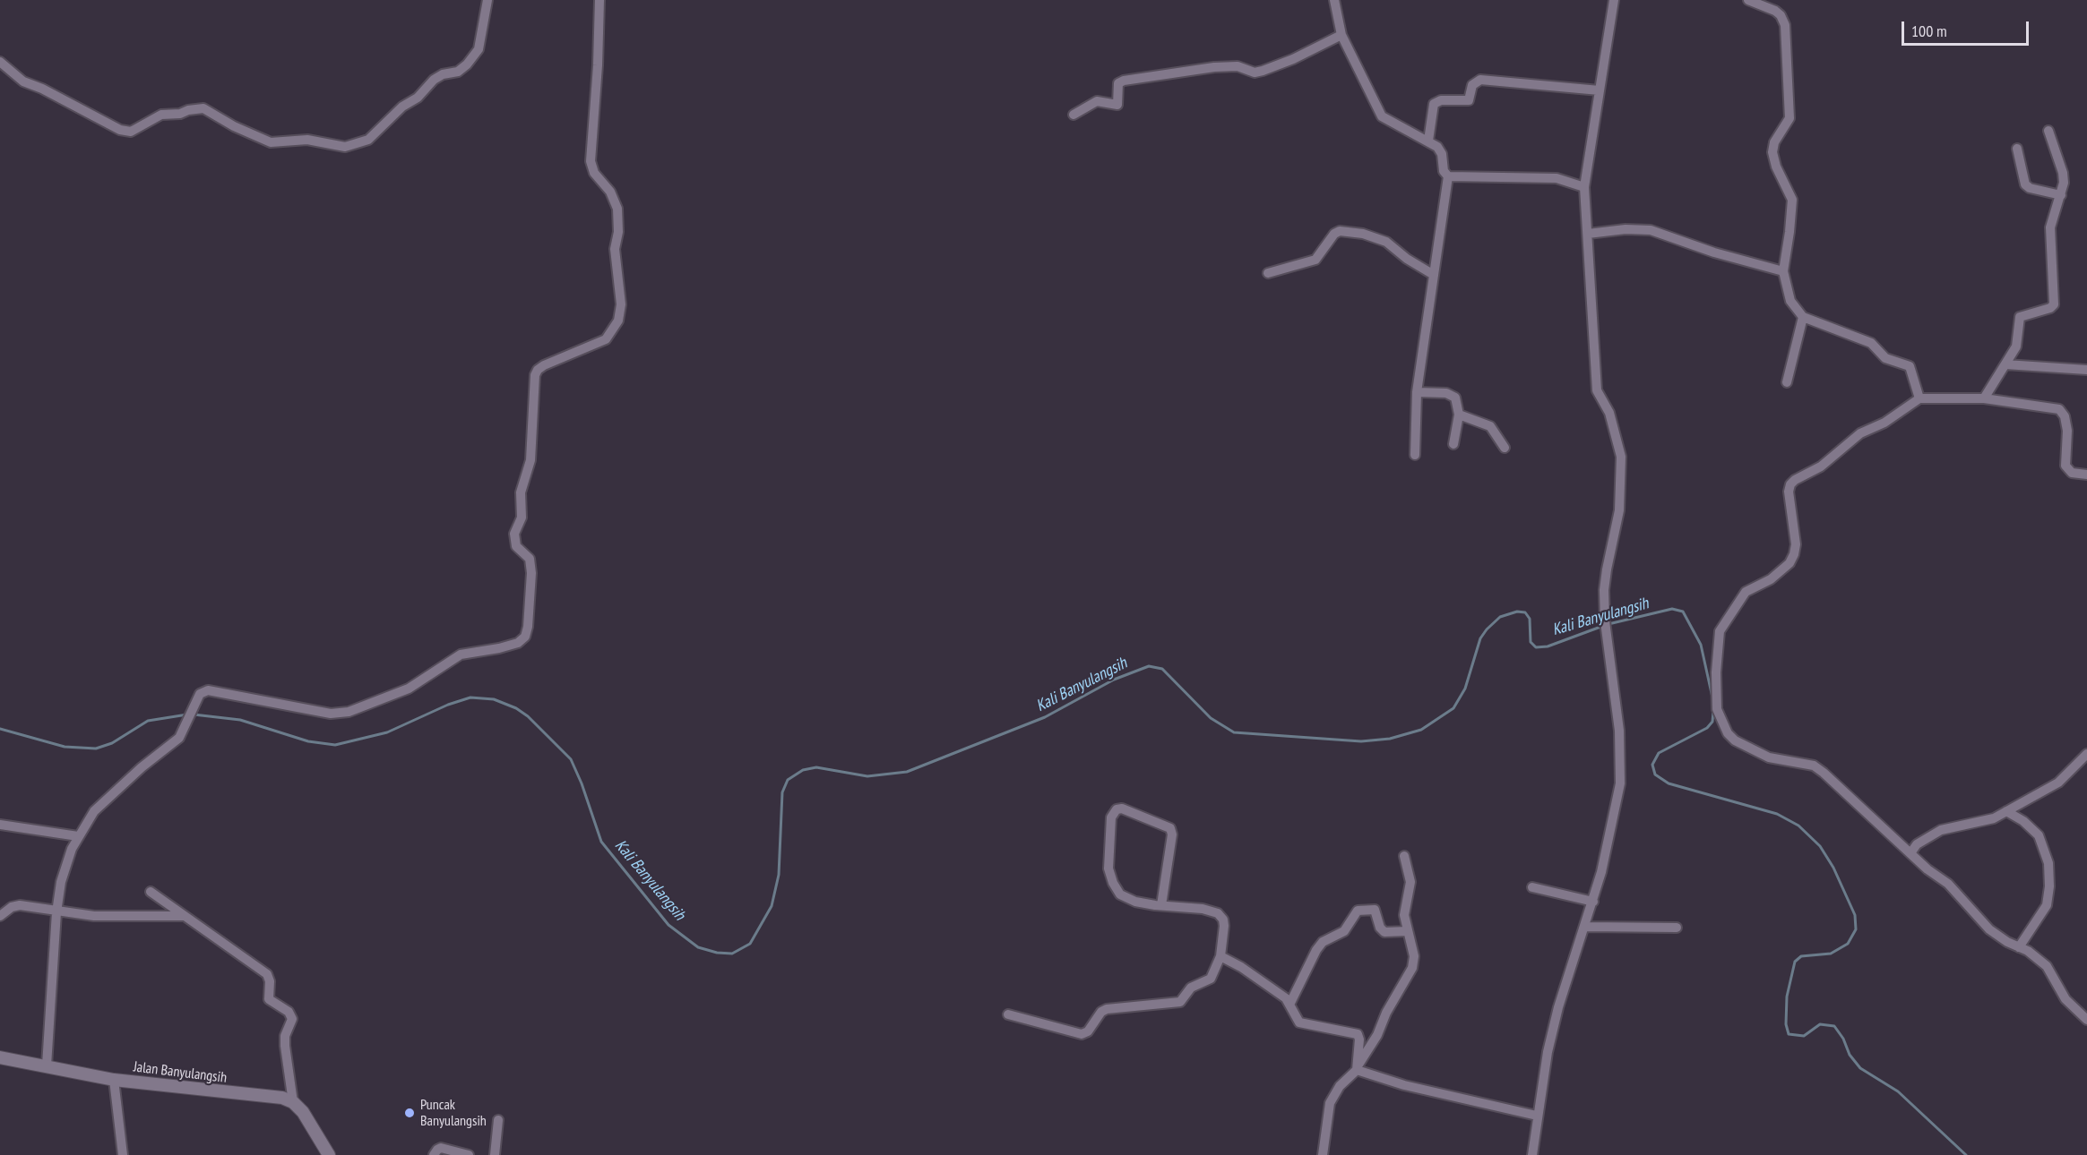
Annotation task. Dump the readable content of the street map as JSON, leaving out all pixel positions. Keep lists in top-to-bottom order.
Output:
{
  "streets": {
    "street": ["Jalan Banyulangsih"]
  },
  "water": ["Kali Banyulangsih"],
  "places": ["Puncak Banyulangsih"],
  "scale_bar": "100 m"
}
